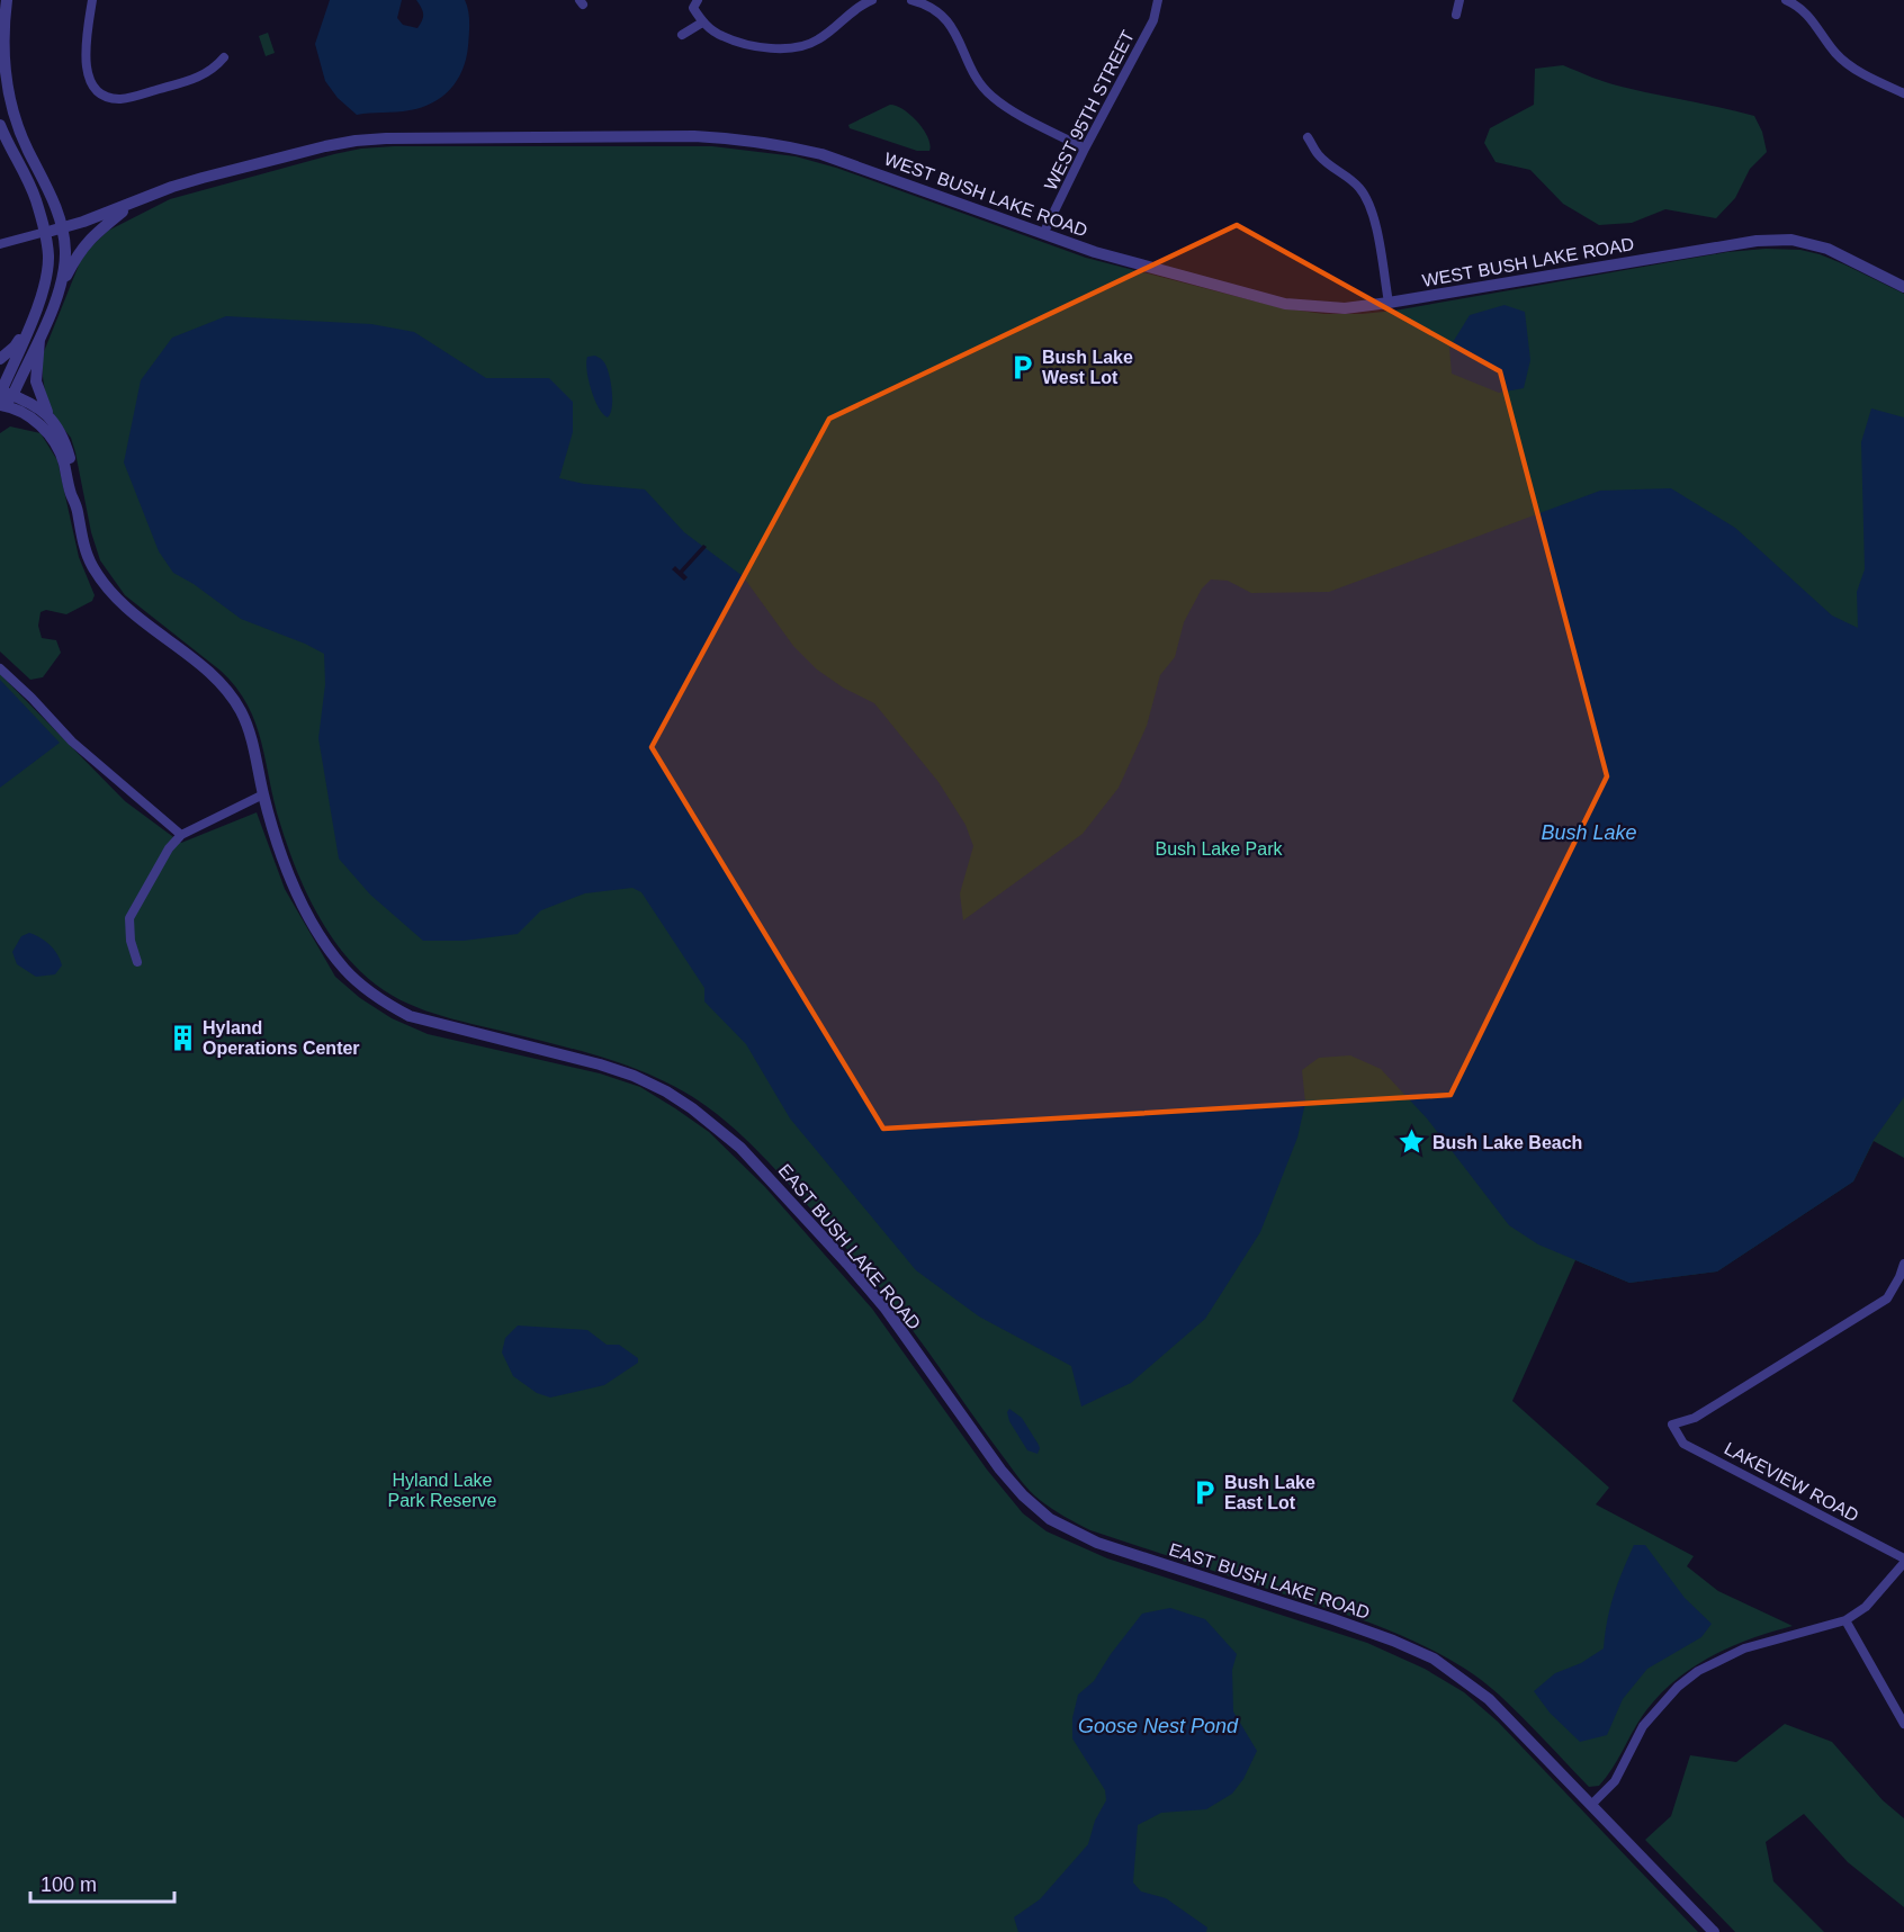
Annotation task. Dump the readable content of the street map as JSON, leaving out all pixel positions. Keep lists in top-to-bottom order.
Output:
{
  "streets": {
    "street": [
      "WEST 95TH STREET",
      "WEST BUSH LAKE ROAD",
      "EAST BUSH LAKE ROAD",
      "LAKEVIEW ROAD"
    ]
  },
  "crossings": [
    ["WEST 95TH STREET", "WEST BUSH LAKE ROAD"]
  ],
  "water": ["Bush Lake", "Goose Nest Pond"],
  "parks": ["Bush Lake Park", "Hyland Lake Park Reserve"],
  "places": {
    "parking": ["Bush Lake West Lot", "Bush Lake East Lot"],
    "building": ["Hyland Operations Center"],
    "place": ["Bush Lake Beach"]
  },
  "scale_bar": "100 m"
}
